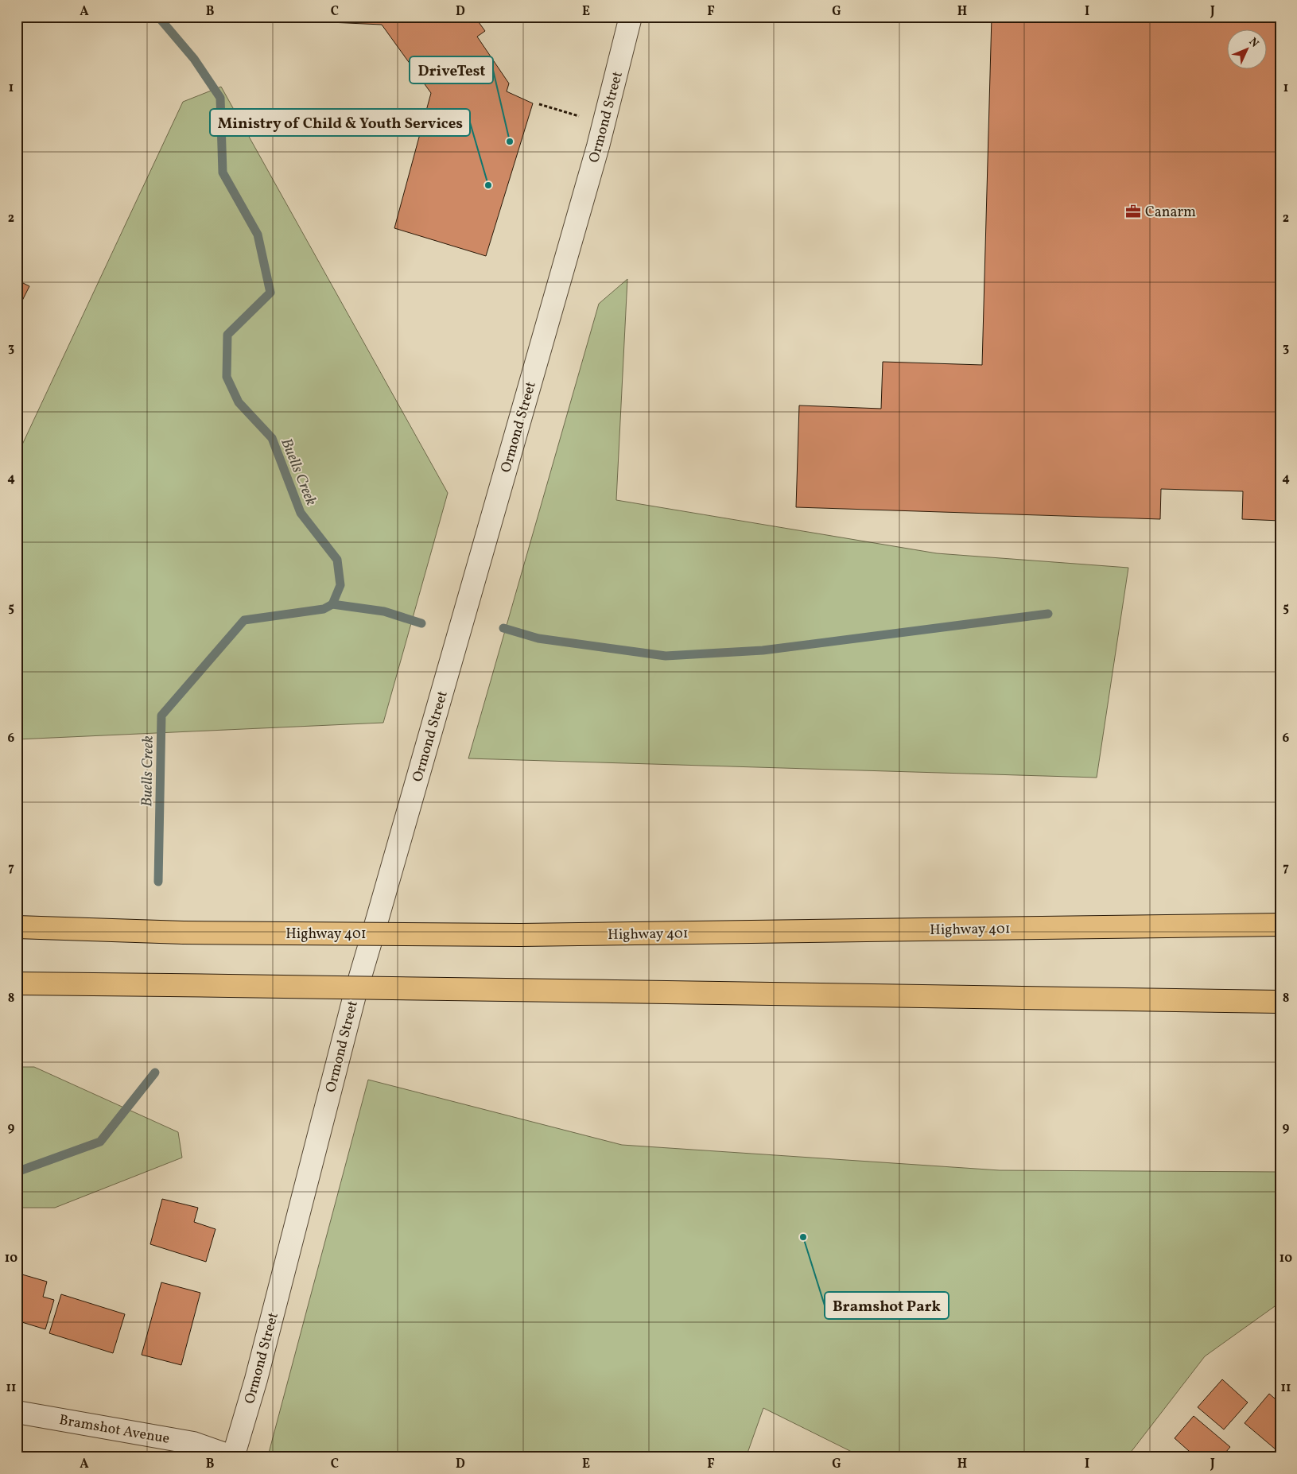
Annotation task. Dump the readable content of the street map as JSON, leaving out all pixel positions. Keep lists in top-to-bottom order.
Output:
{
  "streets": {
    "highway": ["Highway 401"],
    "street": ["Ormond Street", "Bramshot Avenue"]
  },
  "crossings": [
    ["Ormond Street", "Bramshot Avenue"]
  ],
  "water": ["Buells Creek"],
  "places": {
    "other": ["DriveTest", "Ministry of Child & Youth Services", "Bramshot Park"],
    "office": ["Canarm"]
  },
  "north": "top right",
  "grid": {
    "columns": [
      "A",
      "B",
      "C",
      "D",
      "E",
      "F",
      "G",
      "H",
      "I",
      "J"
    ],
    "rows": [
      "1",
      "2",
      "3",
      "4",
      "5",
      "6",
      "7",
      "8",
      "9",
      "10",
      "11"
    ]
  }
}
